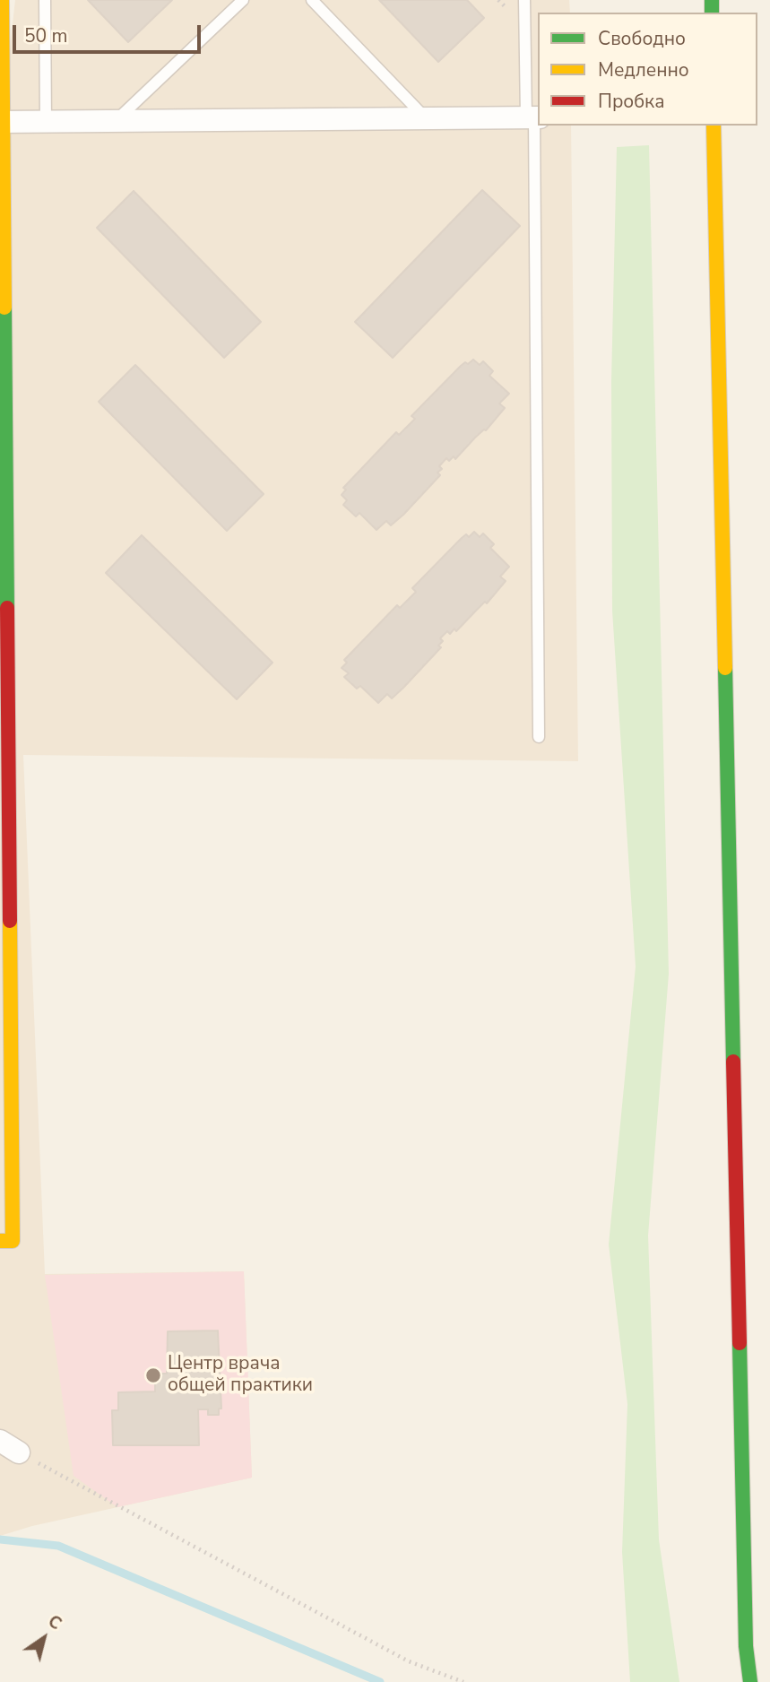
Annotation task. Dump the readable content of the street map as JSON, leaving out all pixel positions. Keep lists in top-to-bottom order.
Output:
{
  "places": ["Центр врача общей практики"],
  "legend": ["Свободно", "Медленно", "Пробка"],
  "scale_bar": "50 m",
  "north": "top right"
}
